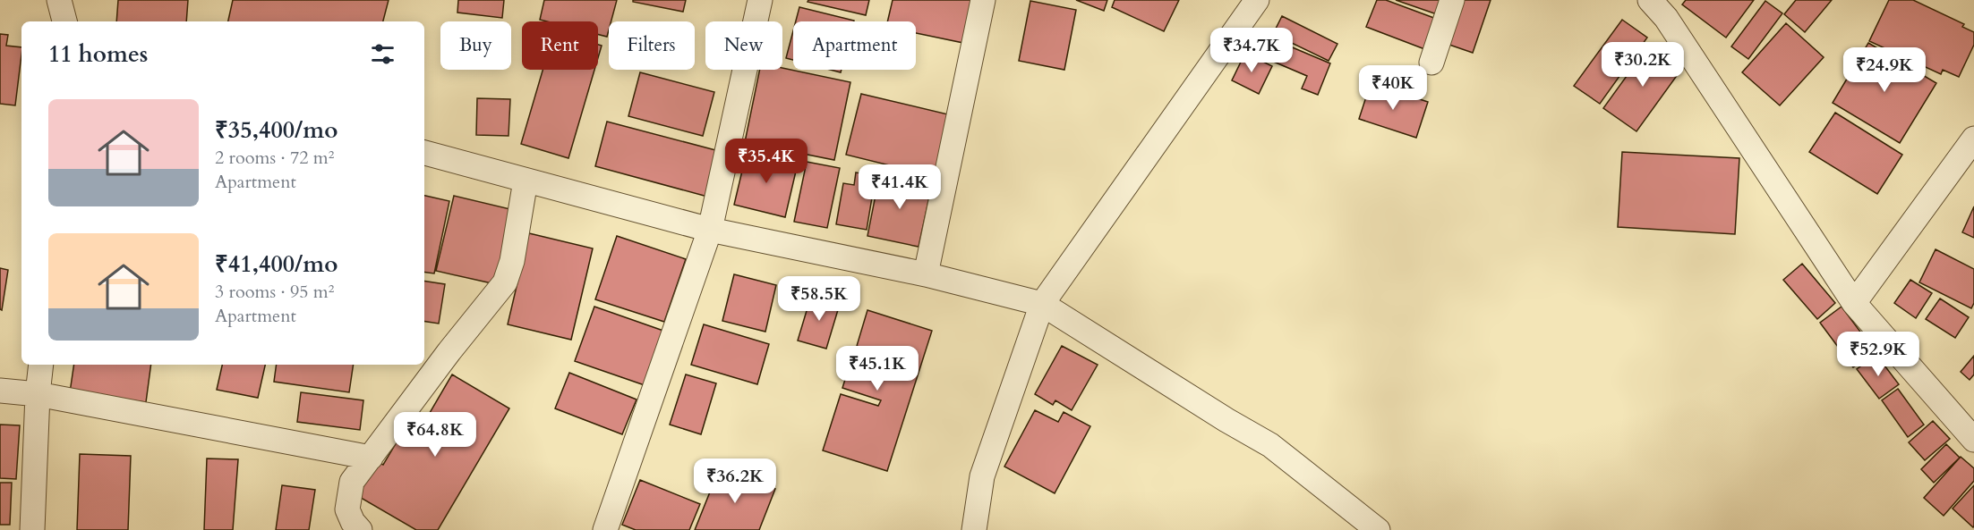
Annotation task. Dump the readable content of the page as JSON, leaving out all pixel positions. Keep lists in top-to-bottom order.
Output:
{
  "page": {
    "chip": [
      "Buy",
      "Rent",
      "Filters",
      "New",
      "Apartment"
    ],
    "heading": "11 homes",
    "price": [
      "₹34.7K",
      "₹30.2K",
      "₹24.9K",
      "₹40K",
      "₹35.4K",
      "₹41.4K",
      "₹58.5K",
      "₹52.9K",
      "₹45.1K",
      "₹64.8K",
      "₹36.2K"
    ],
    "list": [
      {
        "name": "₹35,400/mo",
        "note": "2 rooms · 72 m² · Apartment"
      },
      {
        "name": "₹41,400/mo",
        "note": "3 rooms · 95 m² · Apartment"
      }
    ]
  }
}
